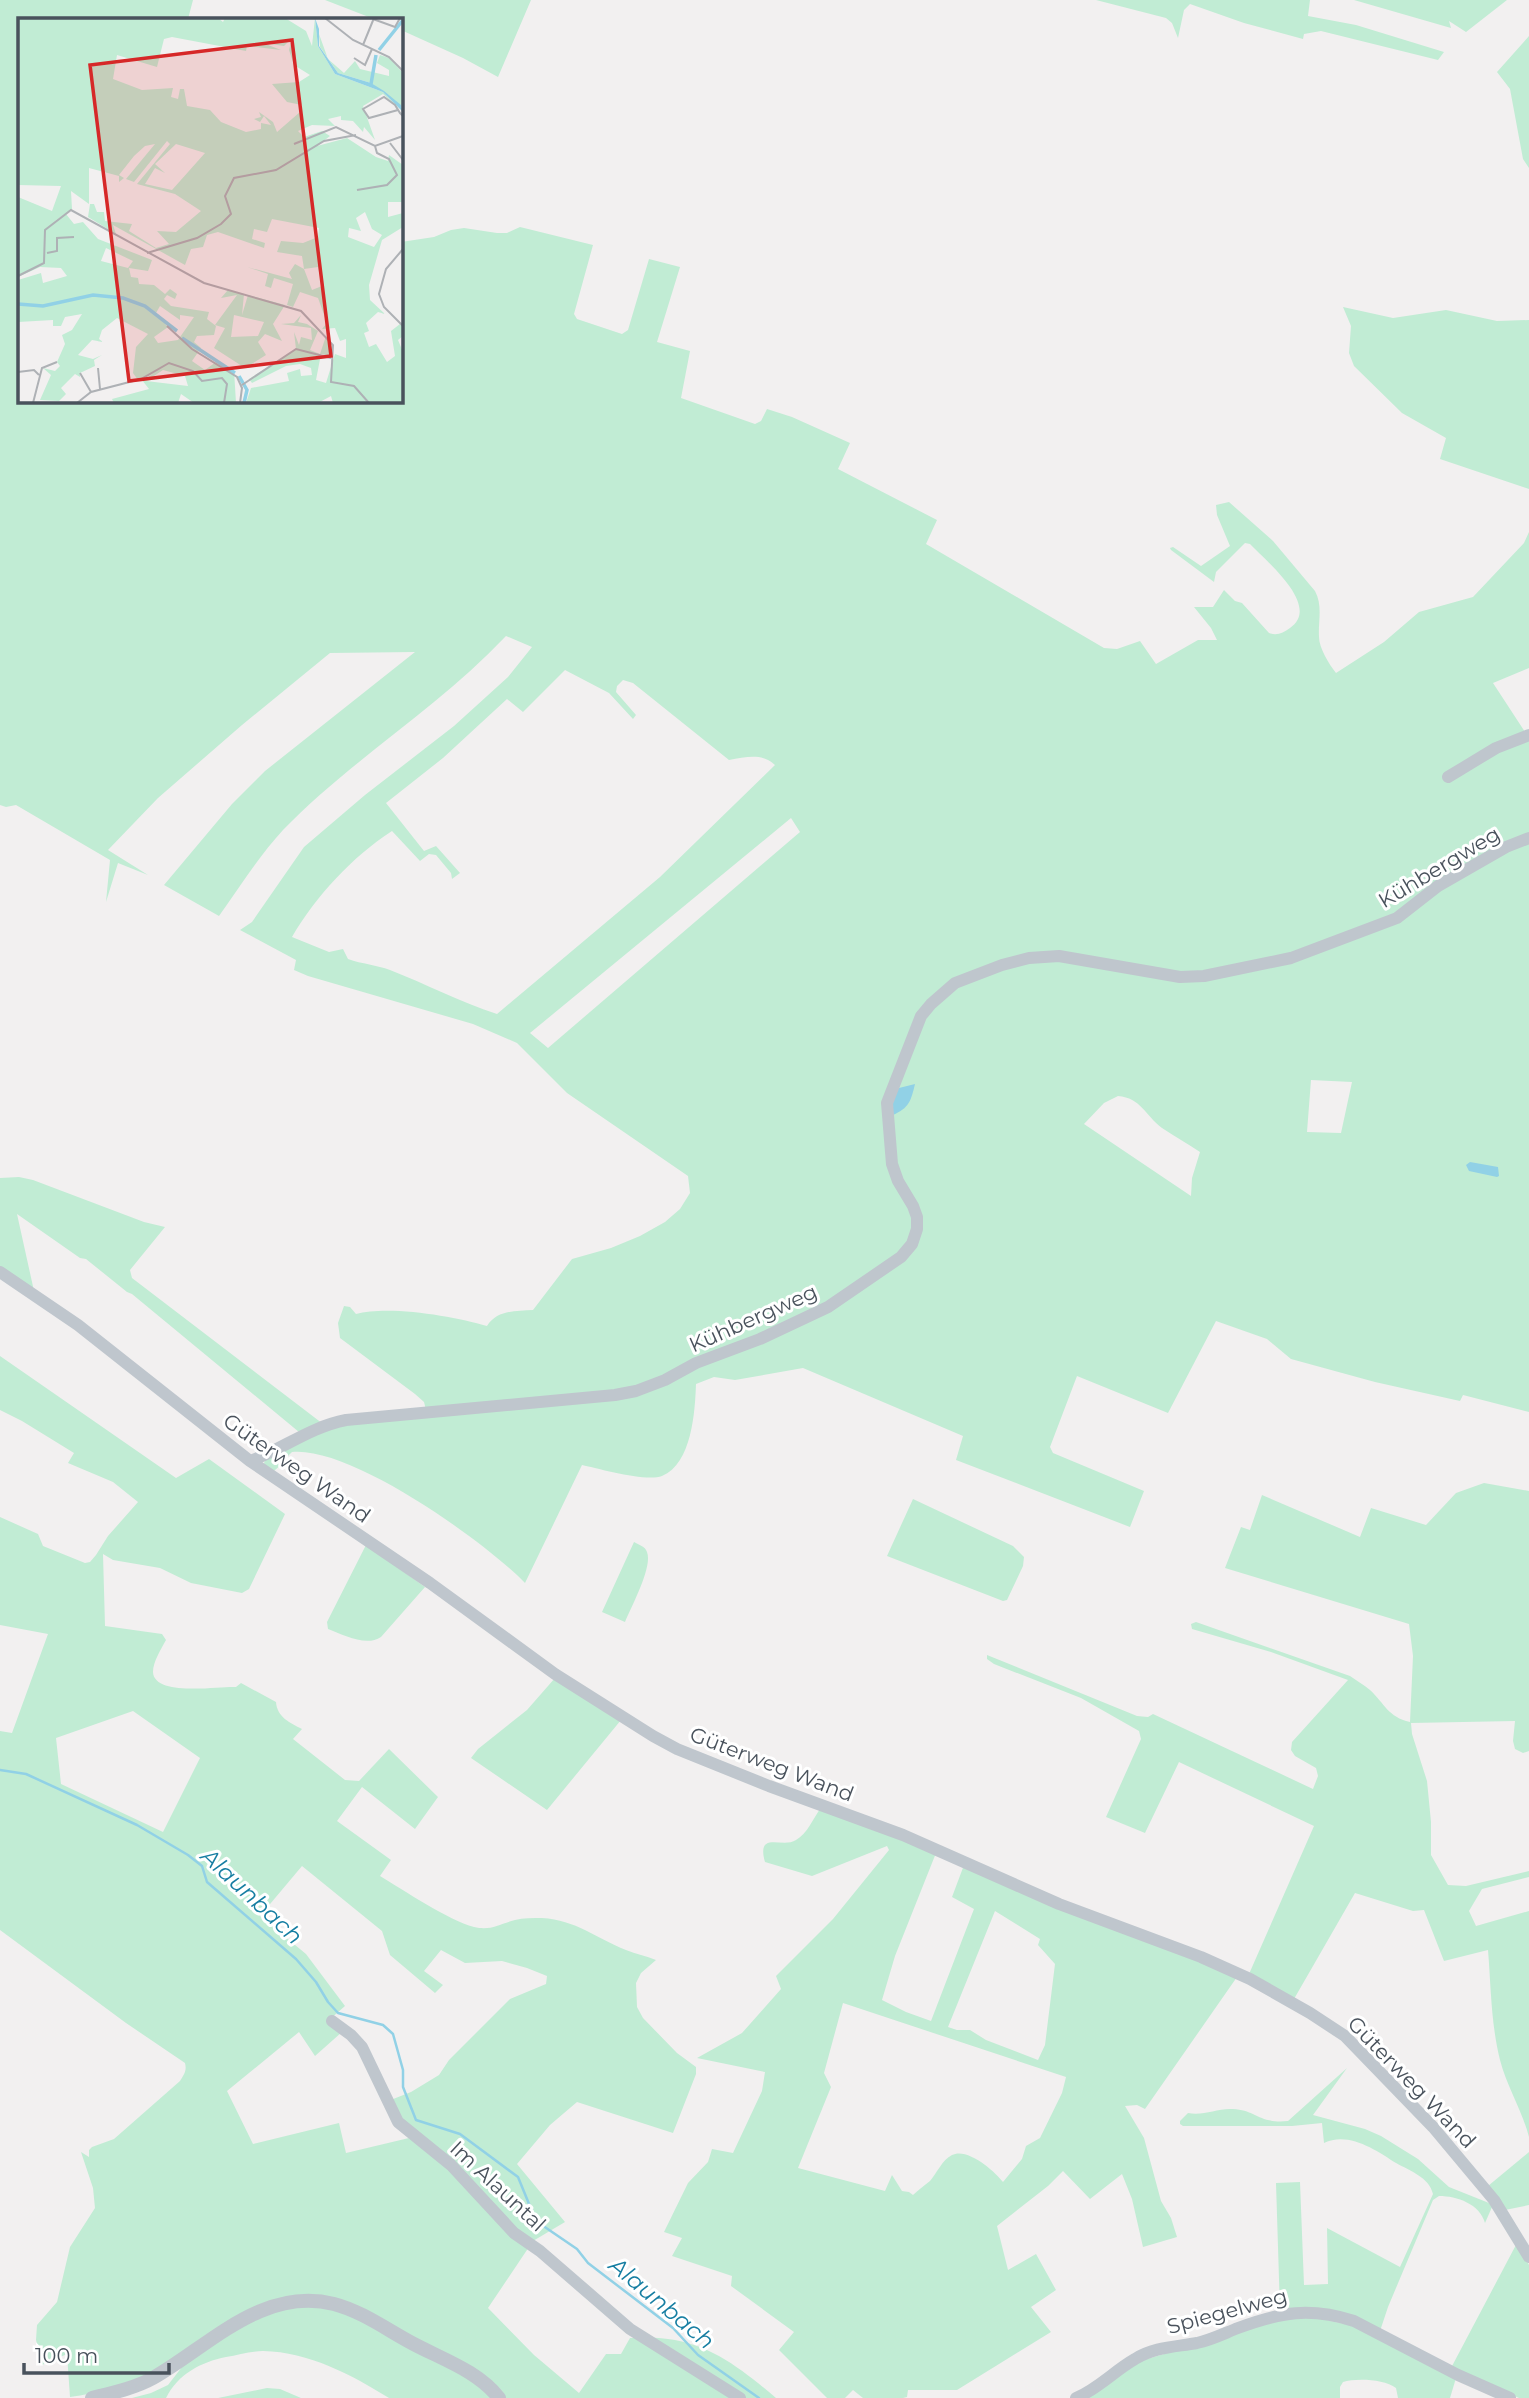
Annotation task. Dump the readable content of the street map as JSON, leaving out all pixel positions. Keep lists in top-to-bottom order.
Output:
{
  "streets": {
    "street": [
      "Kühbergweg",
      "Güterweg Wand",
      "Im Alauntal",
      "Spiegelweg"
    ]
  },
  "crossings": [
    ["Kühbergweg", "Güterweg Wand"]
  ],
  "water": ["Alaunbach"],
  "scale_bar": "100 m"
}
